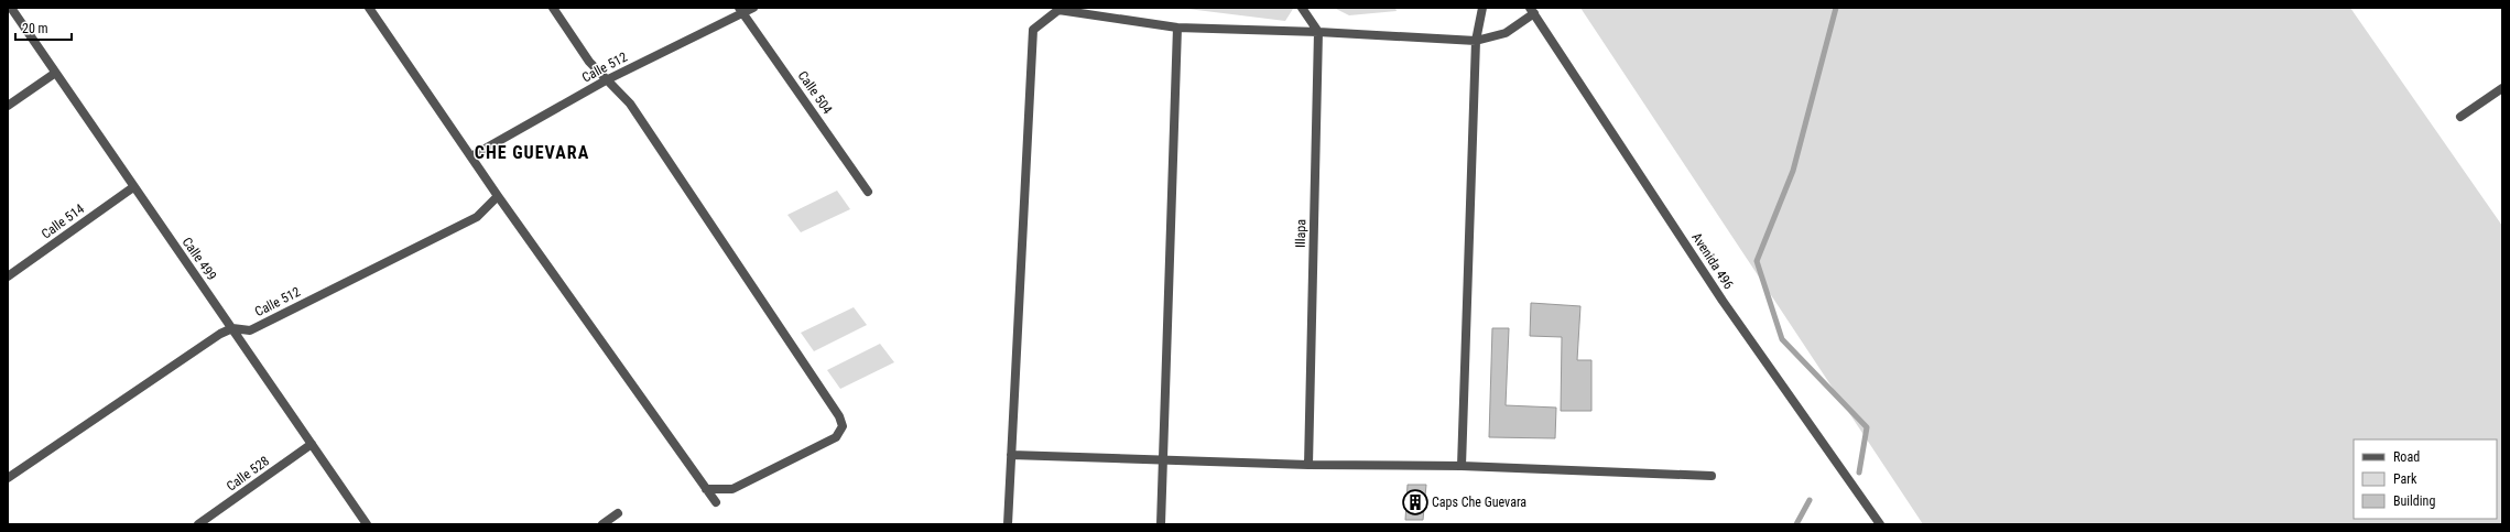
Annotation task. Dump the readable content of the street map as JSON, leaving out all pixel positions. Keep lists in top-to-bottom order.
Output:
{
  "streets": {
    "street": [
      "Calle 512",
      "Calle 504",
      "Calle 514",
      "Illapa",
      "Calle 499",
      "Avenida 496",
      "Calle 528"
    ]
  },
  "crossings": [
    ["Calle 512", "Calle 504"],
    ["Calle 512", "Calle 499"],
    ["Calle 514", "Calle 499"],
    ["Calle 499", "Calle 528"]
  ],
  "districts": ["CHE GUEVARA"],
  "places": {
    "building": ["Caps Che Guevara"]
  },
  "legend": ["Road", "Park", "Building"],
  "scale_bar": "20 m"
}
